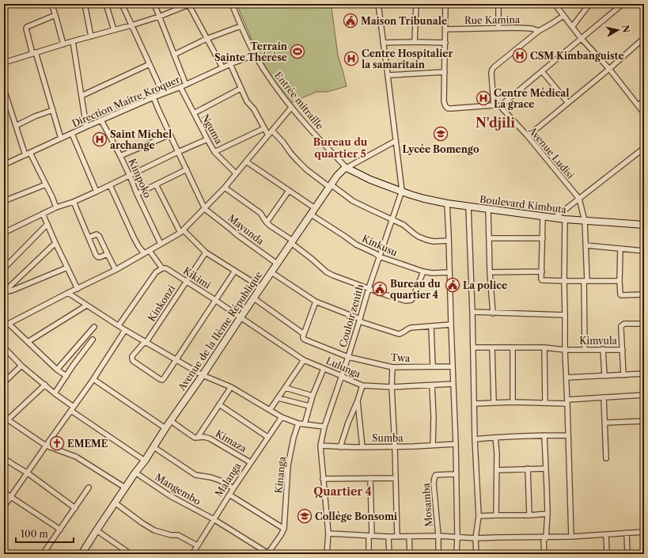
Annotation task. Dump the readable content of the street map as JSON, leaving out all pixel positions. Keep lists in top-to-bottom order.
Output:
{
  "streets": {
    "street": [
      "Rue Kamina",
      "Entrée mitraille",
      "Direction Maitre Kroquer",
      "Nguma",
      "Avenue Ludisi",
      "Kimpoko",
      "Boulevard Kimbuta",
      "Mayunda",
      "Kinkusu",
      "Kikimi",
      "Kinkonzi",
      "Couloir zenith",
      "Avenue de la IIème République",
      "Kimvula",
      "Twa",
      "Lulunga",
      "Sumba",
      "Kimaza",
      "Kinanga",
      "Malanga",
      "Mangembo",
      "Mosamba"
    ]
  },
  "crossings": [
    ["Entrée mitraille", "Direction Maitre Kroquer"],
    ["Entrée mitraille", "Boulevard Kimbuta"],
    ["Entrée mitraille", "Avenue de la IIème République"],
    ["Direction Maitre Kroquer", "Nguma"],
    ["Direction Maitre Kroquer", "Kimpoko"],
    ["Avenue Ludisi", "Boulevard Kimbuta"],
    ["Avenue Ludisi", "Kimvula"],
    ["Boulevard Kimbuta", "Couloir zenith"],
    ["Boulevard Kimbuta", "Avenue de la IIème République"],
    ["Mayunda", "Kinkusu"],
    ["Mayunda", "Couloir zenith"],
    ["Mayunda", "Avenue de la IIème République"],
    ["Kinkusu", "Couloir zenith"],
    ["Kinkusu", "Avenue de la IIème République"],
    ["Kikimi", "Kinkonzi"],
    ["Kikimi", "Avenue de la IIème République"],
    ["Kikimi", "Lulunga"],
    ["Couloir zenith", "Twa"],
    ["Couloir zenith", "Lulunga"],
    ["Couloir zenith", "Sumba"],
    ["Avenue de la IIème République", "Lulunga"],
    ["Avenue de la IIème République", "Kimaza"],
    ["Avenue de la IIème République", "Mangembo"],
    ["Kimaza", "Malanga"],
    ["Kinanga", "Malanga"],
    ["Kinanga", "Mangembo"],
    ["Malanga", "Mangembo"]
  ],
  "districts": ["N'djili", "Bureau du quartier 5", "Quartier 4"],
  "places": {
    "public building": ["Maison Tribunale", "La police", "Bureau du quartier 4"],
    "sports": ["Terrain Sainte Thérèse"],
    "hospital": [
      "CSM Kimbanguiste",
      "Centre Hospitalier la samaritain",
      "Centre Médical La grace",
      "Saint Michel archange"
    ],
    "school or university": ["Lycée Bomengo", "Collège Bonsomi"],
    "church": ["EMEME"]
  },
  "scale_bar": "100 m",
  "north": "right"
}
